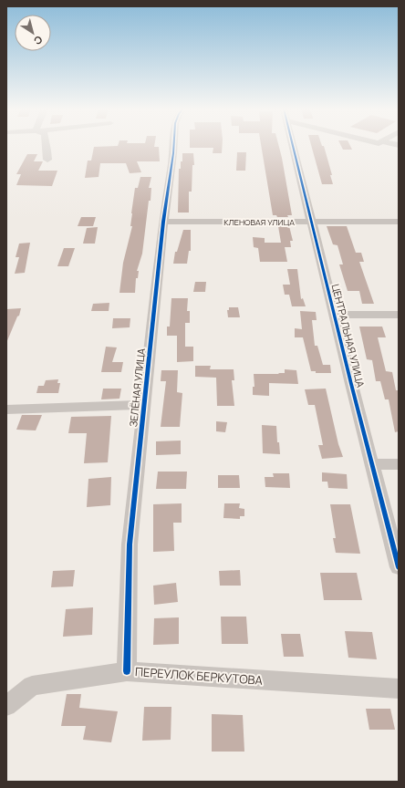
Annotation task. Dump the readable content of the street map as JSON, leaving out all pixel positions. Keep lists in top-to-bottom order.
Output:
{
  "streets": {
    "street": [
      "КЛЕНОВАЯ УЛИЦА",
      "ЦЕНТРАЛЬНАЯ УЛИЦА",
      "ЗЕЛЁНАЯ УЛИЦА",
      "ПЕРЕУЛОК БЕРКУТОВА"
    ]
  },
  "crossings": [
    ["КЛЕНОВАЯ УЛИЦА", "ЦЕНТРАЛЬНАЯ УЛИЦА"],
    ["КЛЕНОВАЯ УЛИЦА", "ЗЕЛЁНАЯ УЛИЦА"],
    ["ЗЕЛЁНАЯ УЛИЦА", "ПЕРЕУЛОК БЕРКУТОВА"]
  ],
  "north": "bottom right"
}
